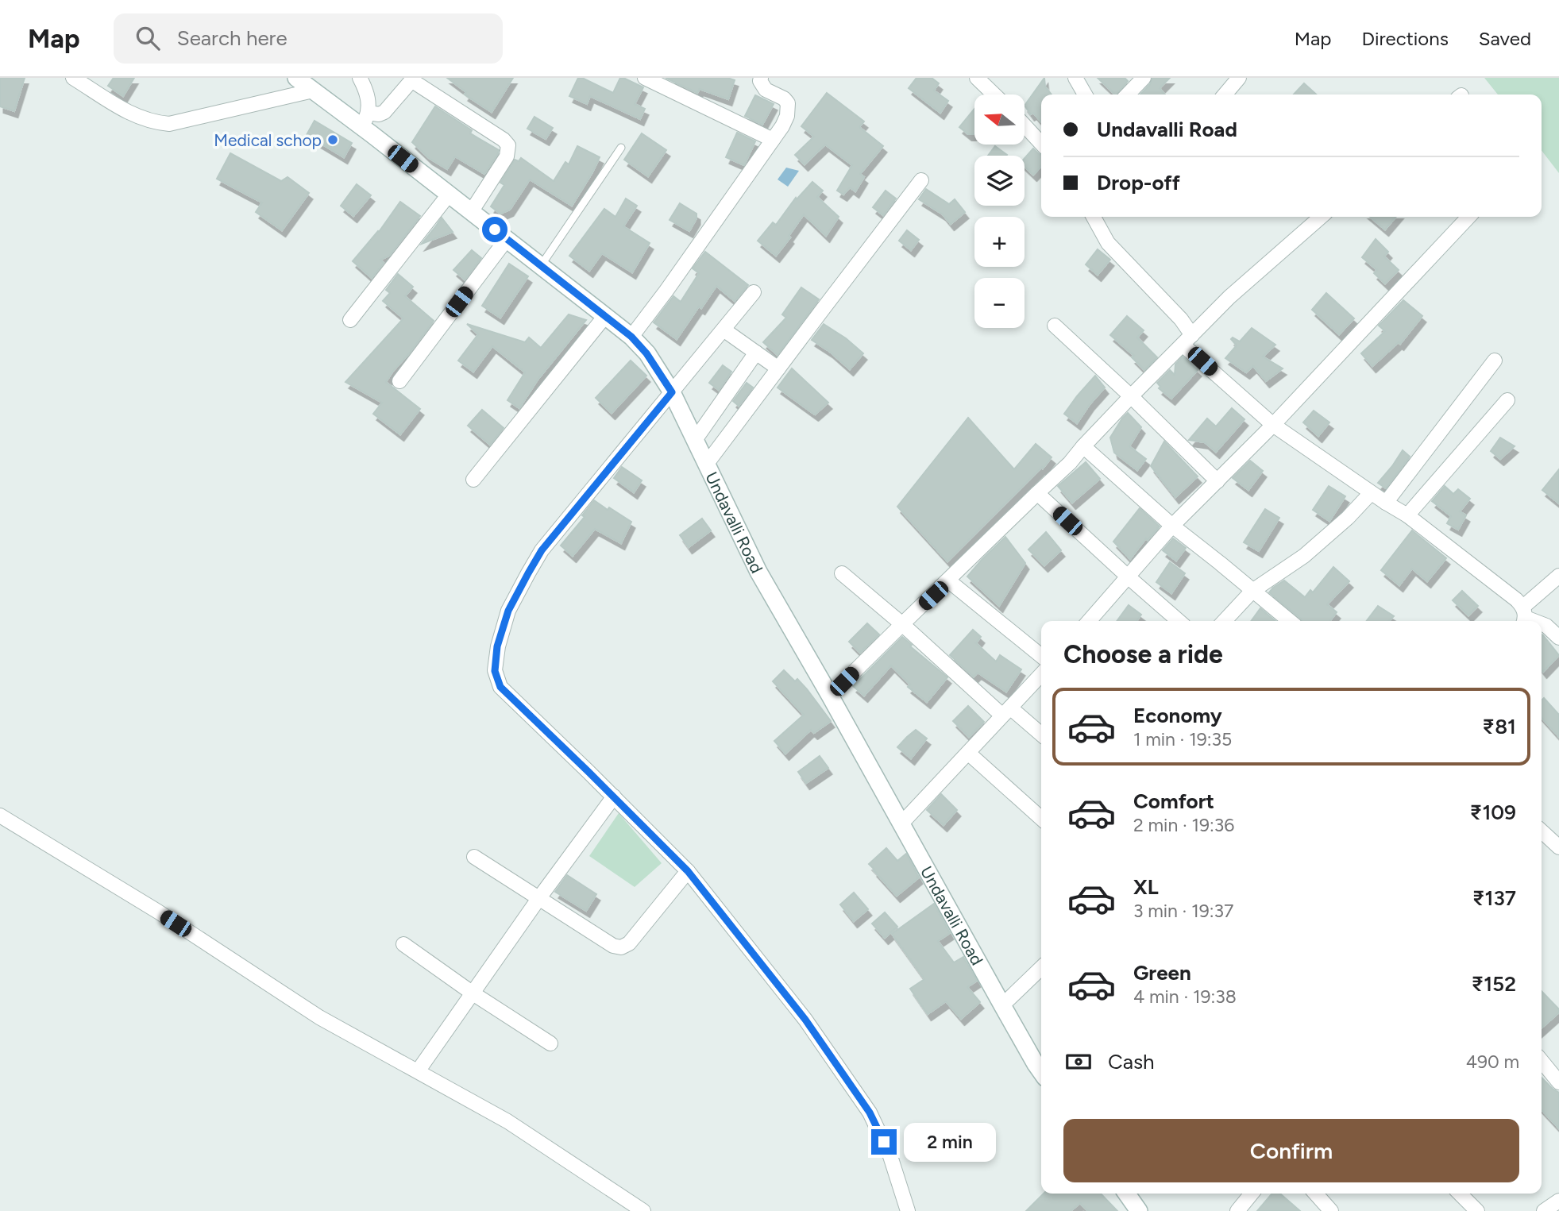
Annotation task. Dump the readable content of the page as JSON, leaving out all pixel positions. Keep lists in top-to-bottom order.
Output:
{
  "streets": {
    "main road": ["Undavalli Road"]
  },
  "places": ["Medical schop"],
  "north": "left",
  "page": {
    "header": "Map",
    "search": "Search here",
    "nav": ["Map", "Directions", "Saved"],
    "map_buttons": ["+", "−"],
    "banner": ["Undavalli Road", "Drop-off"],
    "heading": "Choose a ride",
    "list": [
      {
        "name": "Economy",
        "note": "1 min · 19:35",
        "value": "₹81"
      },
      {
        "name": "Comfort",
        "note": "2 min · 19:36",
        "value": "₹109"
      },
      {
        "name": "XL",
        "note": "3 min · 19:37",
        "value": "₹137"
      },
      {
        "name": "Green",
        "note": "4 min · 19:38",
        "value": "₹152"
      }
    ],
    "pay": ["Cash", "490 m"],
    "buttons": "Confirm",
    "bubble": "2 min"
  }
}
